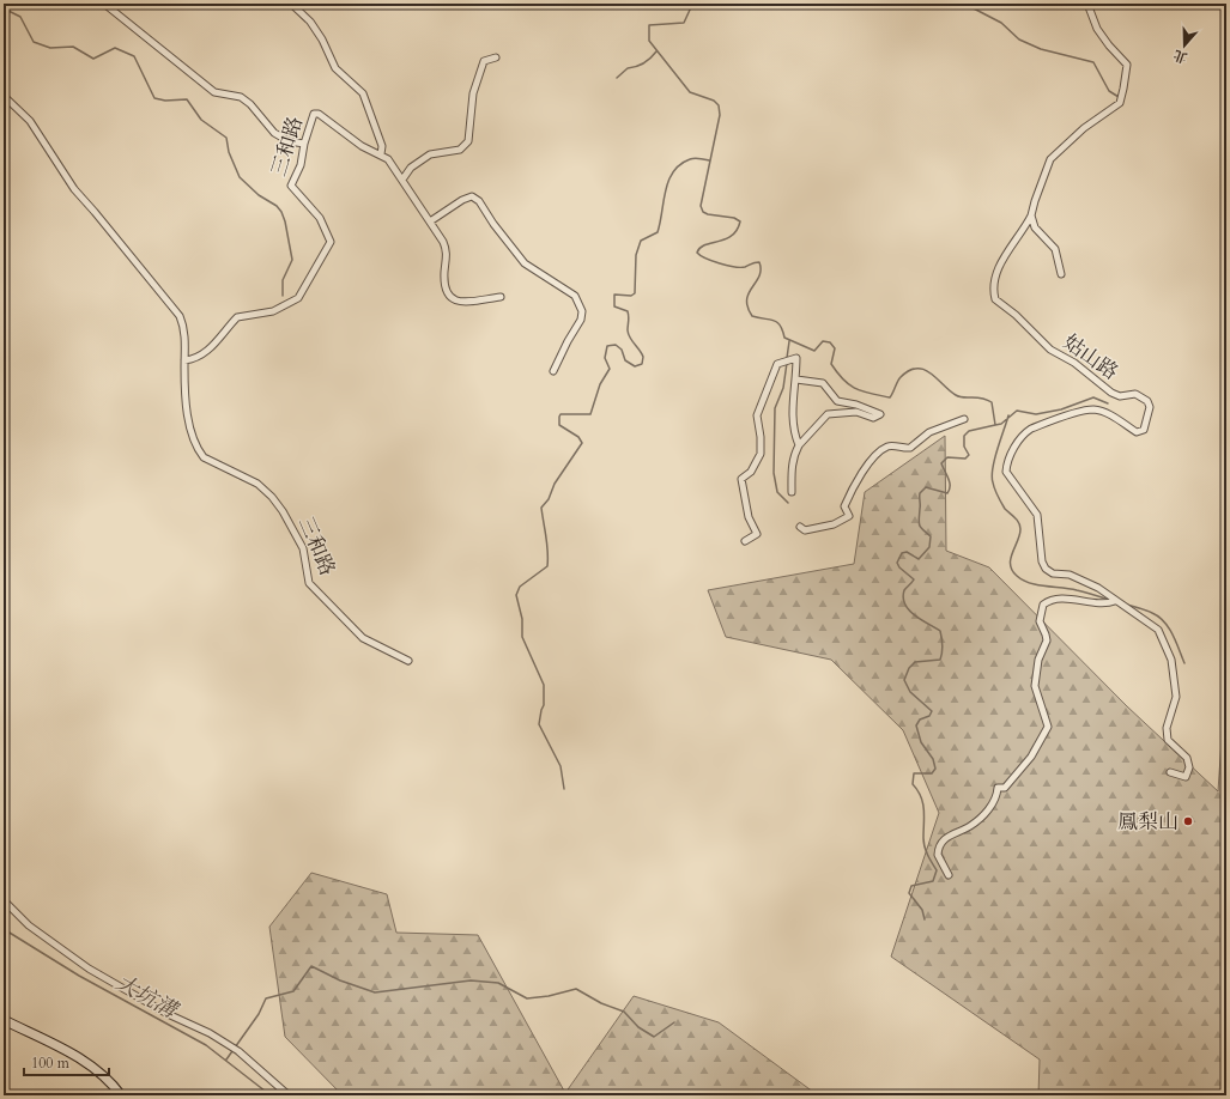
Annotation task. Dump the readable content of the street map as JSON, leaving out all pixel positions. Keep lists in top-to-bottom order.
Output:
{
  "streets": {
    "street": ["三和路", "姑山路"]
  },
  "water": ["大坑溝"],
  "places": ["鳳梨山"],
  "scale_bar": "100 m",
  "north": "bottom"
}
